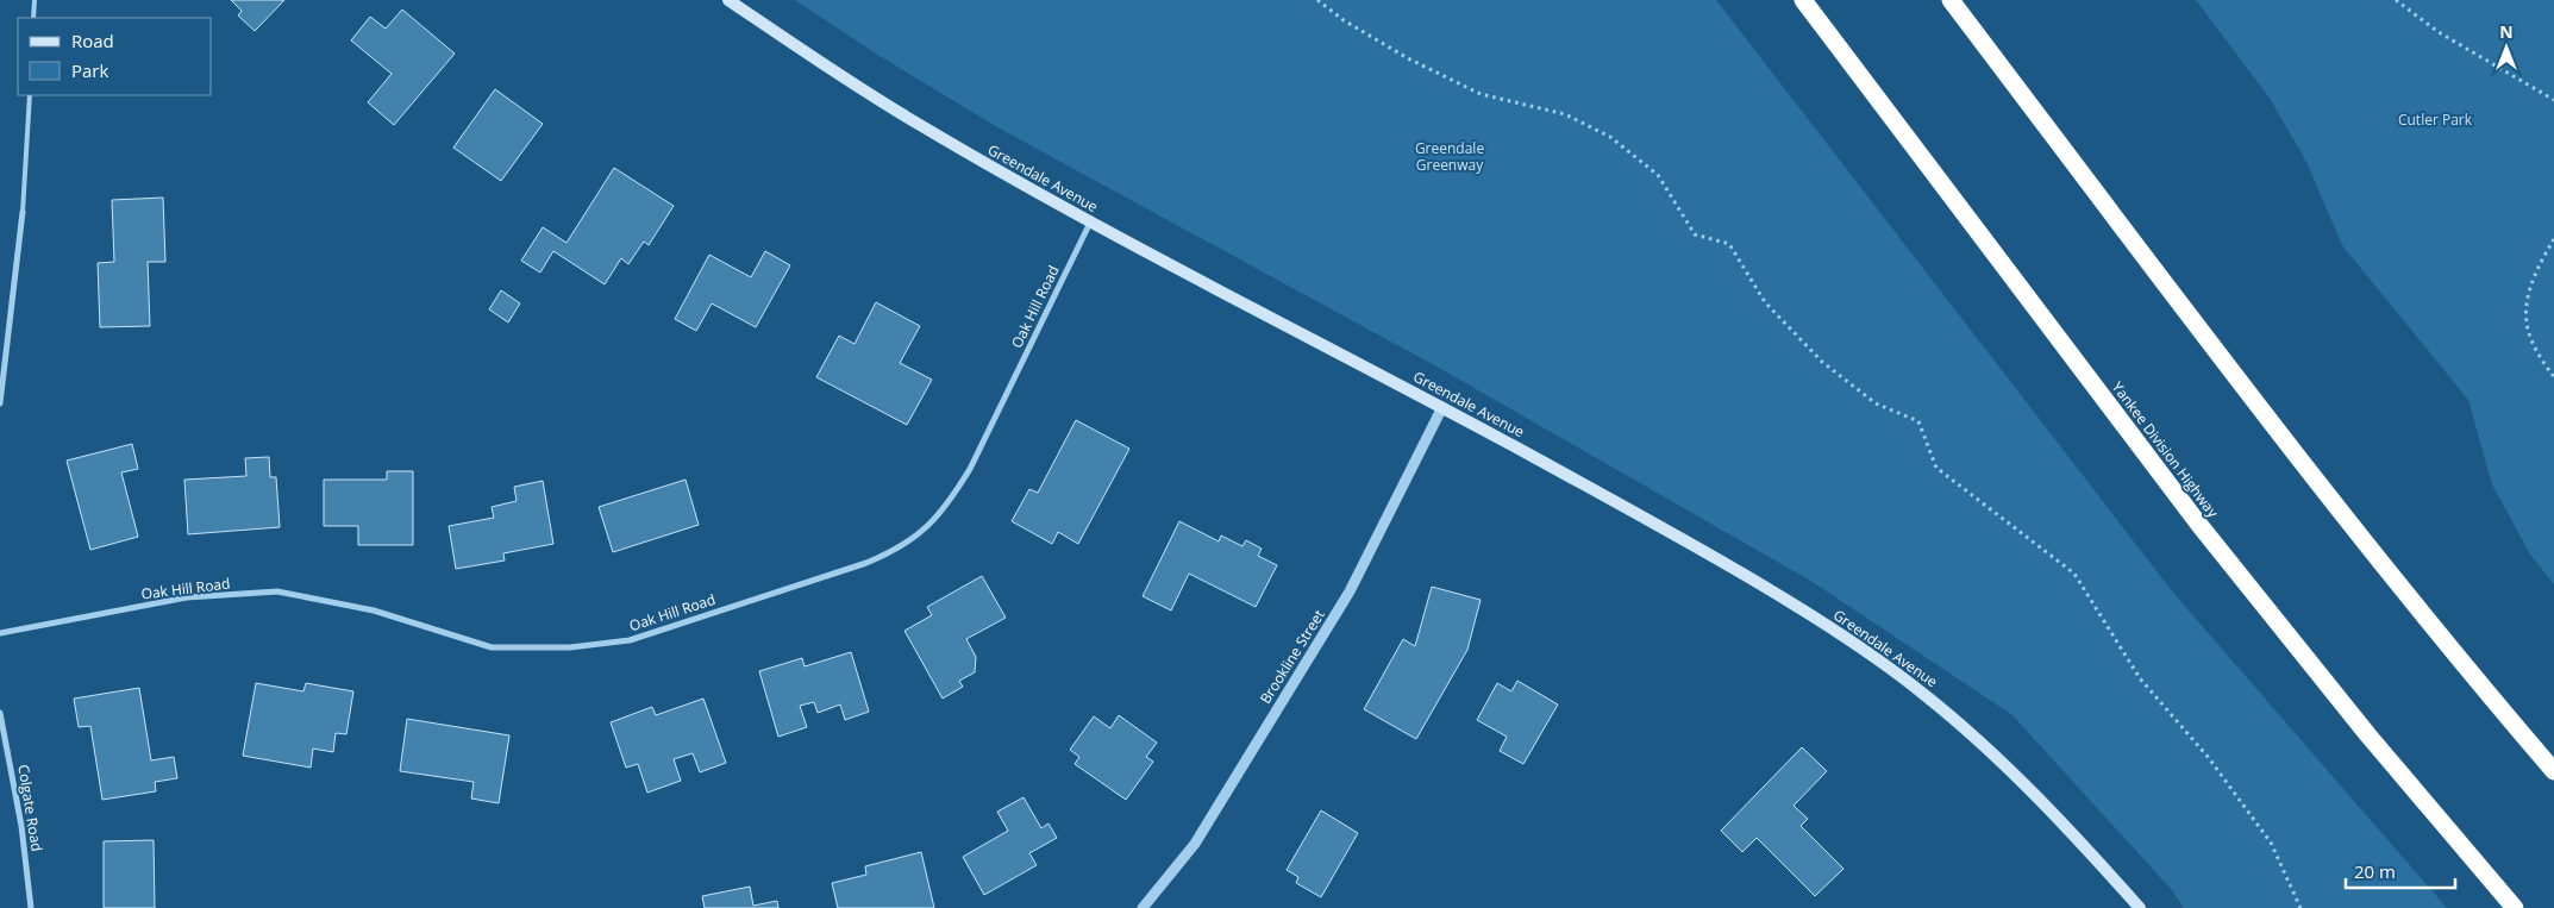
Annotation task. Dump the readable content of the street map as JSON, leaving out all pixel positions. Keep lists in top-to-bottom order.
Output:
{
  "streets": {
    "highway": ["Yankee Division Highway"],
    "main road": ["Greendale Avenue"],
    "street": ["Oak Hill Road", "Brookline Street", "Colgate Road"]
  },
  "crossings": [
    ["Greendale Avenue", "Oak Hill Road"],
    ["Greendale Avenue", "Brookline Street"]
  ],
  "parks": ["Cutler Park", "Greendale Greenway"],
  "legend": ["Road", "Park"],
  "scale_bar": "20 m",
  "north": "top"
}
